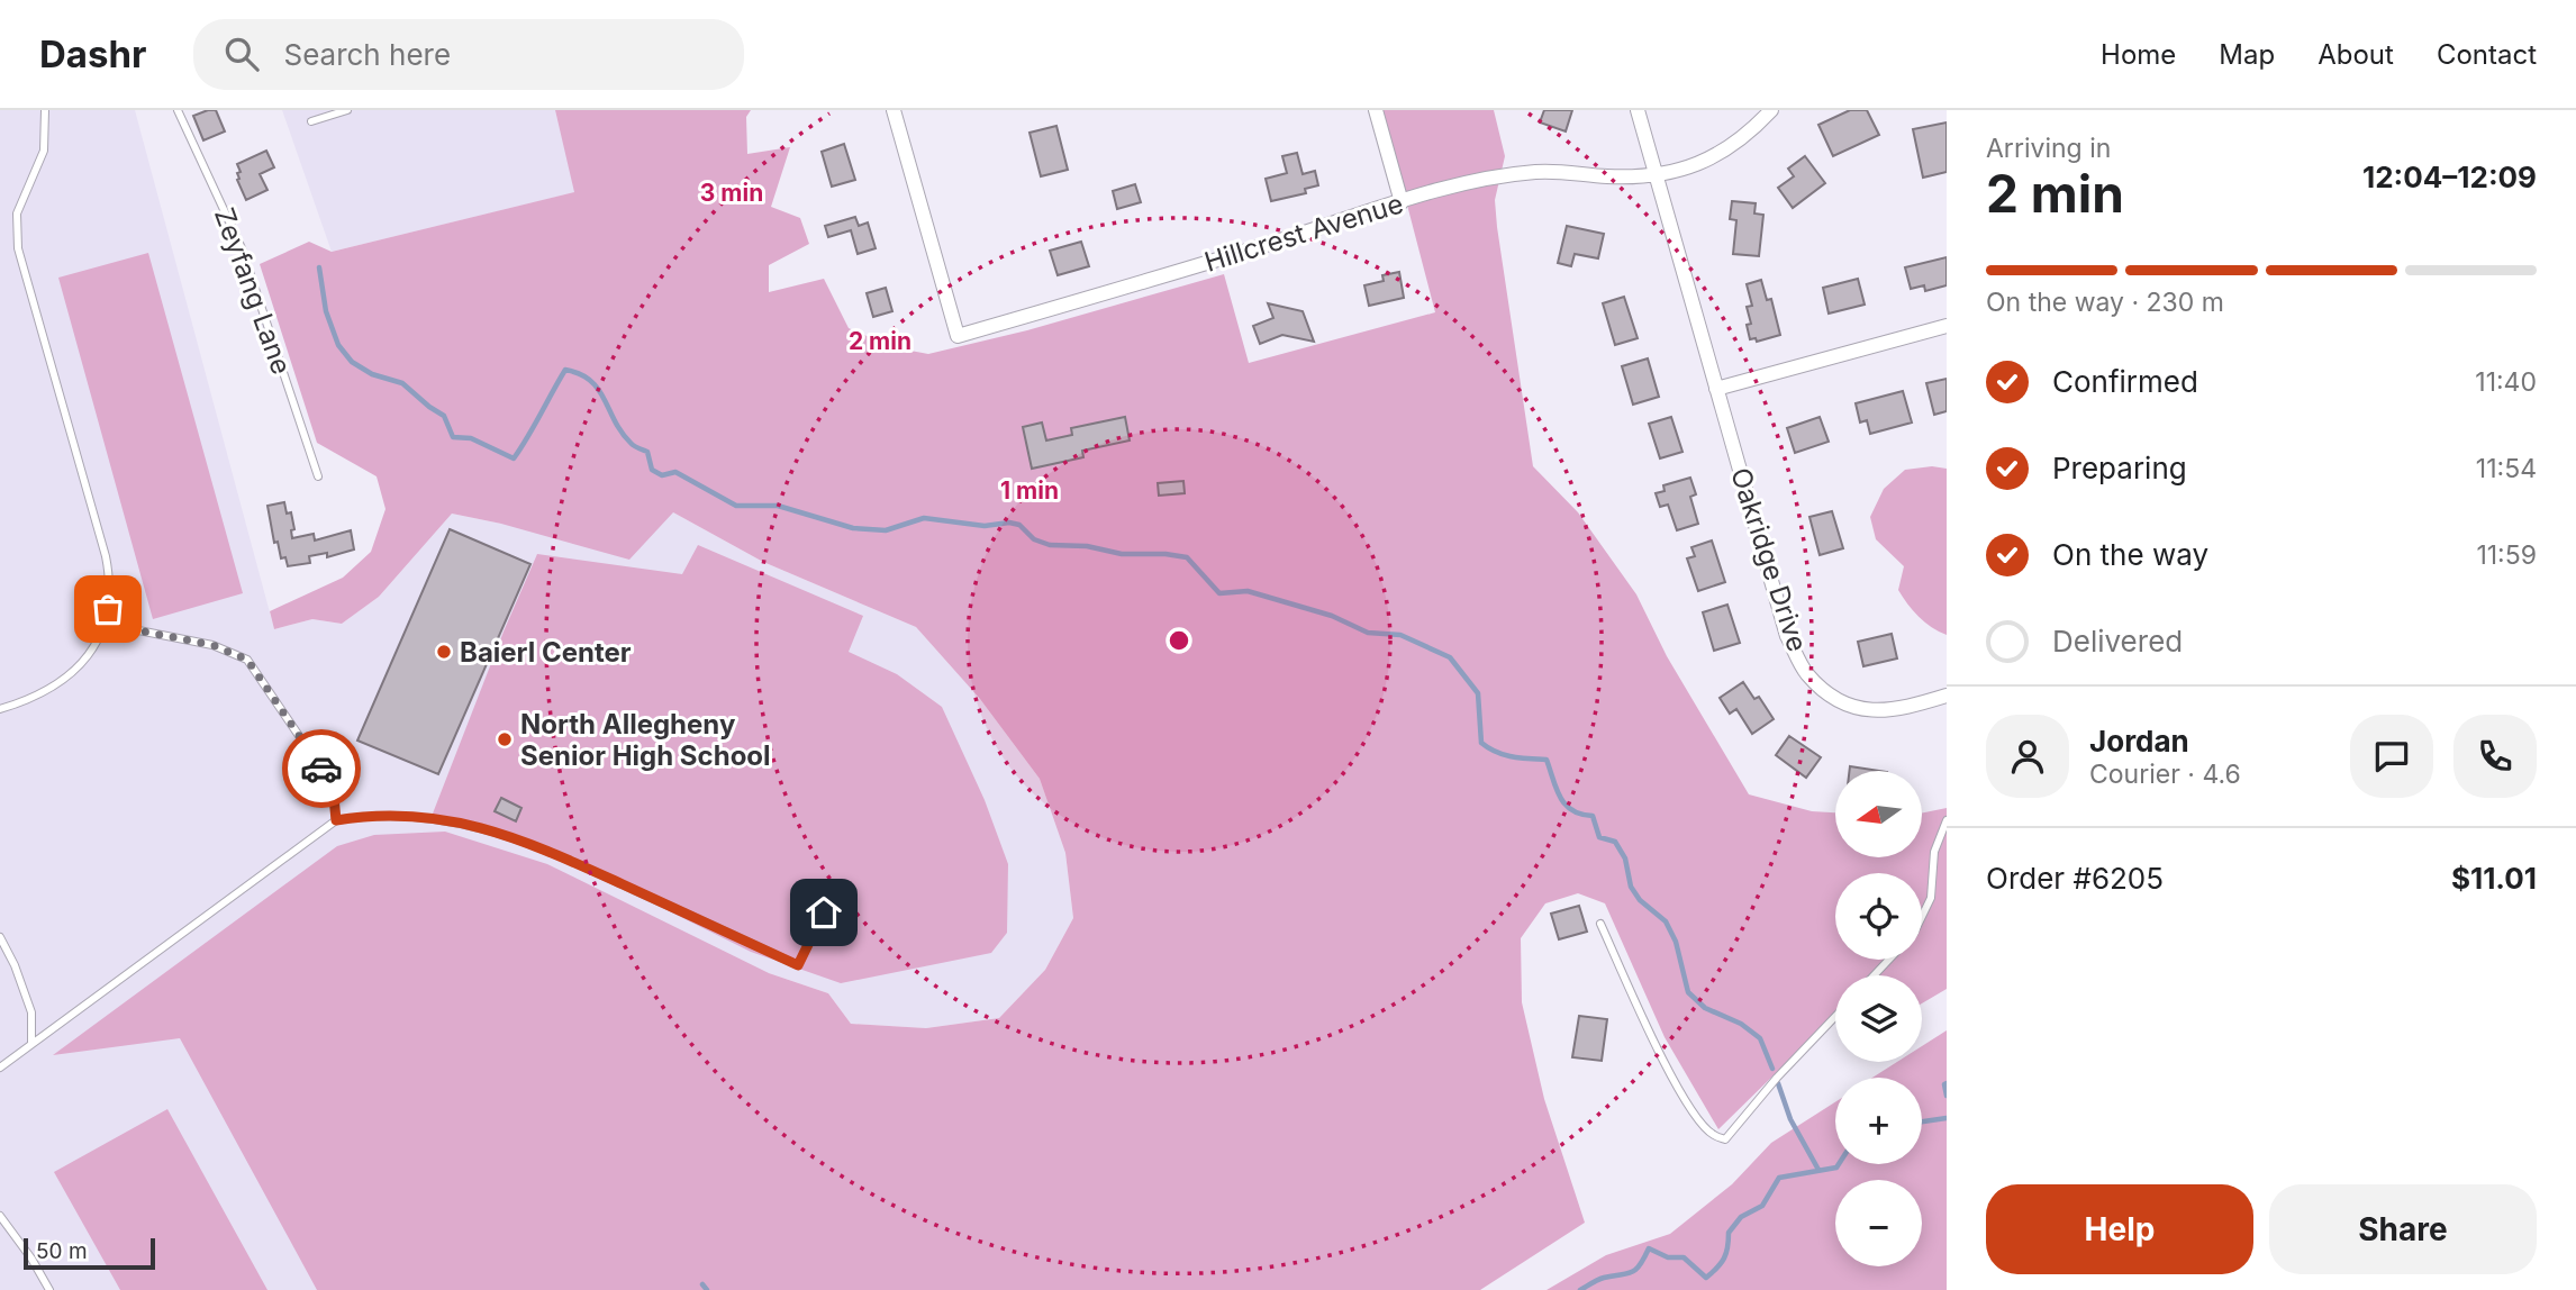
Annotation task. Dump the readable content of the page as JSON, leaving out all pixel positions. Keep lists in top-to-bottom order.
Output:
{
  "streets": {
    "street": ["Hillcrest Avenue", "Oakridge Drive"],
    "lane": ["Zeyfang Lane"]
  },
  "crossings": [
    ["Hillcrest Avenue", "Oakridge Drive"]
  ],
  "places": ["Baierl Center", "North Allegheny Senior High School"],
  "scale_bar": "50 m",
  "north": "left",
  "page": {
    "header": "Dashr",
    "search": "Search here",
    "nav": [
      "Home",
      "Map",
      "About",
      "Contact"
    ],
    "heading": ["2 min", "Arriving in", "12:04–12:09"],
    "panel": [
      "Jordan",
      "Courier · 4.6",
      "Order #6205",
      "$11.01"
    ],
    "bar": "On the way · 230 m",
    "list": [
      ["Confirmed", "11:40"],
      ["Preparing", "11:54"],
      ["On the way", "11:59"],
      "Delivered"
    ],
    "map_buttons": ["+", "−"],
    "buttons": ["Help", "Share"],
    "scale": "50 m"
  },
  "rings": ["3 min", "2 min", "1 min"]
}
